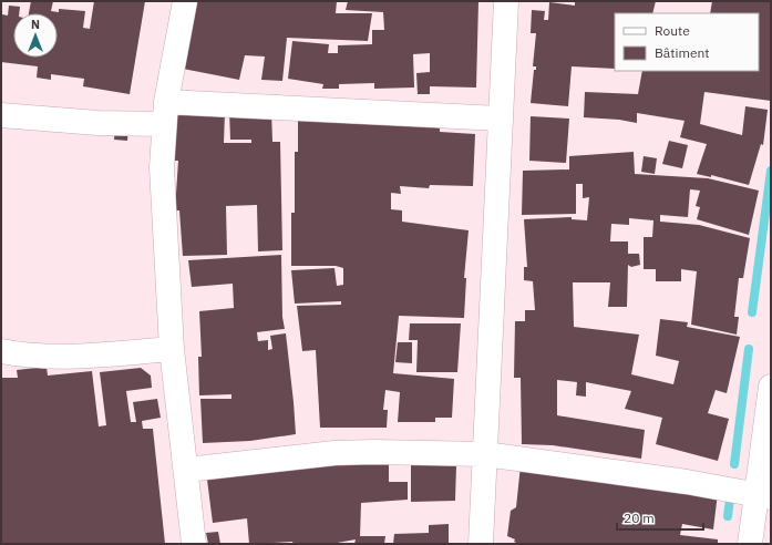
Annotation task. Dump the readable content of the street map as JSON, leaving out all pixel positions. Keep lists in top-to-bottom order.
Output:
{
  "legend": ["Route", "Bâtiment"],
  "scale_bar": "20 m",
  "north": "top"
}
